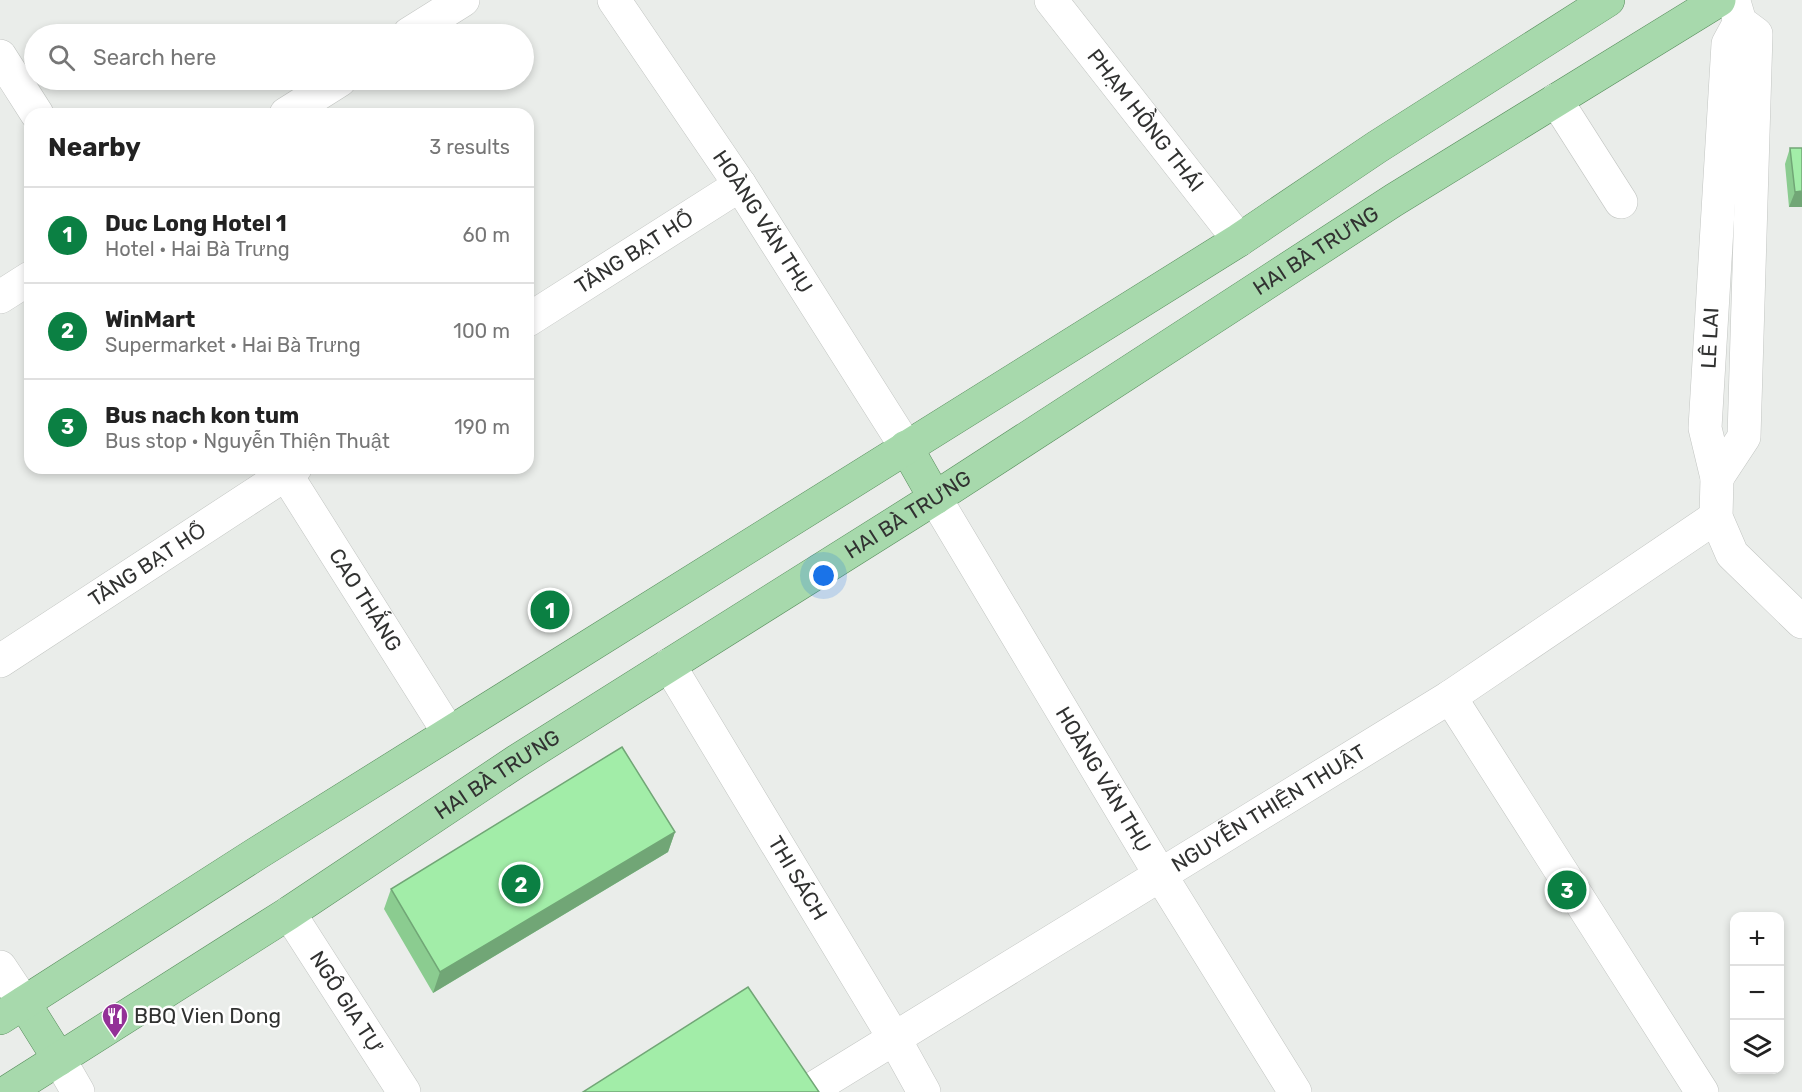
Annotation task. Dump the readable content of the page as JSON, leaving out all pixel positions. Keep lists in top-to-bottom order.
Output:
{
  "streets": {
    "main road": ["HAI BÀ TRƯNG"],
    "street": [
      "PHẠM HỒNG THÁI",
      "HOÀNG VĂN THỤ",
      "TĂNG BẠT HỔ",
      "LÊ LAI",
      "CAO THẮNG",
      "NGUYỄN THIỆN THUẬT",
      "THI SÁCH",
      "NGÔ GIA TỰ"
    ]
  },
  "crossings": [
    ["HOÀNG VĂN THỤ", "HAI BÀ TRƯNG"],
    ["HOÀNG VĂN THỤ", "TĂNG BẠT HỔ"],
    ["HOÀNG VĂN THỤ", "NGUYỄN THIỆN THUẬT"],
    ["HAI BÀ TRƯNG", "LÊ LAI"],
    ["HAI BÀ TRƯNG", "THI SÁCH"],
    ["HAI BÀ TRƯNG", "NGÔ GIA TỰ"],
    ["LÊ LAI", "NGUYỄN THIỆN THUẬT"],
    ["NGUYỄN THIỆN THUẬT", "THI SÁCH"]
  ],
  "places": {
    "restaurant": ["BBQ Vien Dong"]
  },
  "page": {
    "search": "Search here",
    "heading": ["Nearby", "3 results"],
    "list": [
      {
        "mark": "1",
        "name": "Duc Long Hotel 1",
        "note": "Hotel · Hai Bà Trưng",
        "value": "60 m"
      },
      {
        "mark": "2",
        "name": "WinMart",
        "note": "Supermarket · Hai Bà Trưng",
        "value": "100 m"
      },
      {
        "mark": "3",
        "name": "Bus nach kon tum",
        "note": "Bus stop · Nguyễn Thiện Thuật",
        "value": "190 m"
      }
    ],
    "pins": ["1", "2", "3"],
    "map_buttons": ["+", "−"]
  }
}
